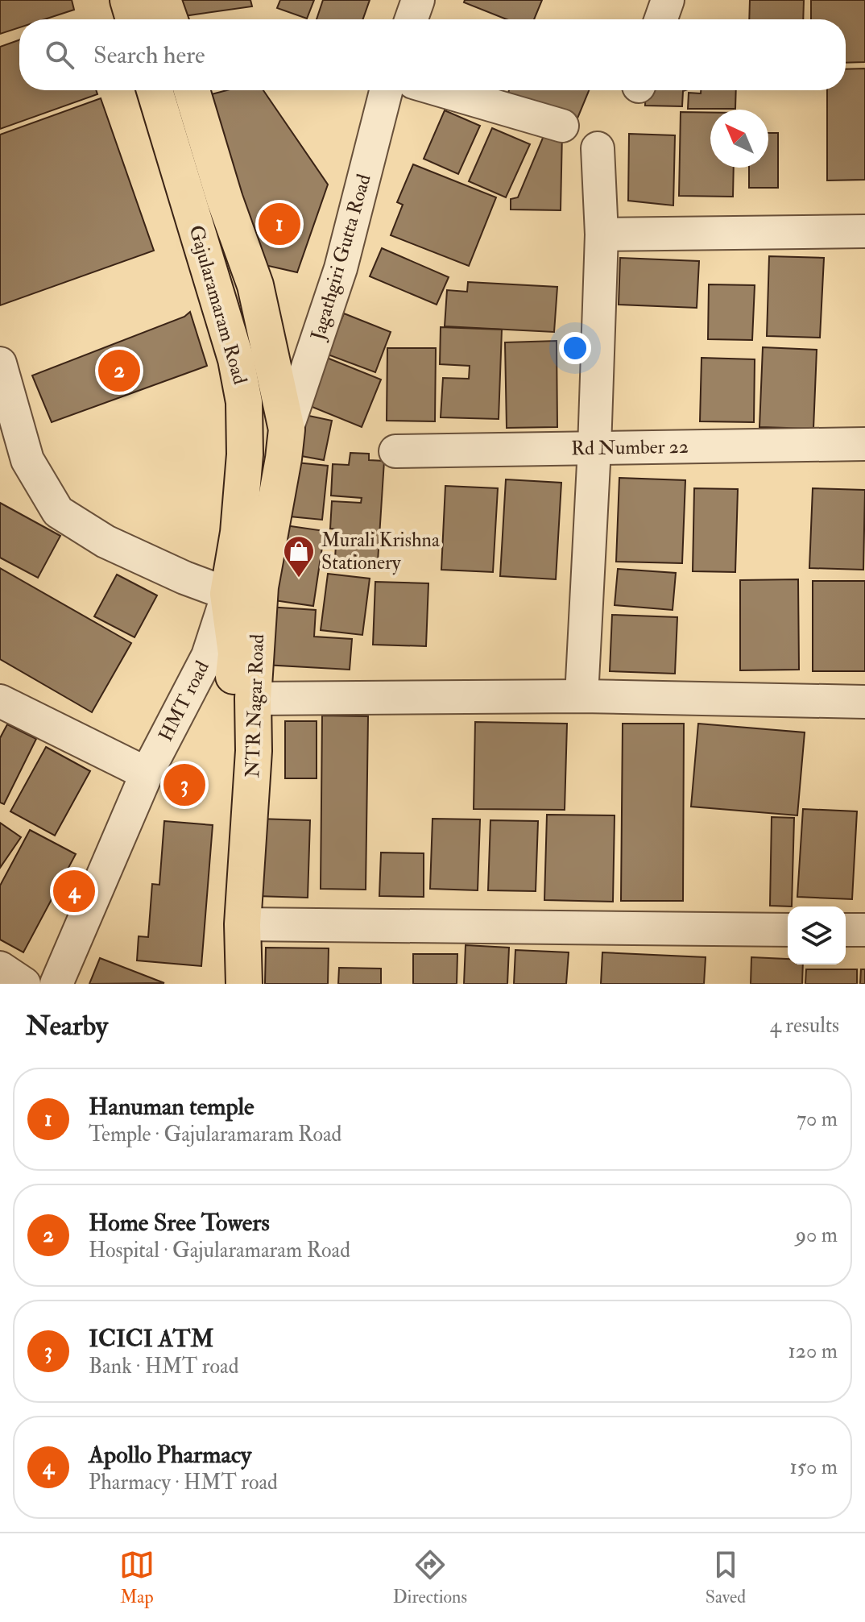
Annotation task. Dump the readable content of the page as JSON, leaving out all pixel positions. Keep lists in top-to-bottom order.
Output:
{
  "streets": {
    "main road": ["Gajularamaram Road", "NTR Nagar Road"],
    "street": ["Jagathgiri Gutta Road", "Rd Number 22", "HMT road"]
  },
  "crossings": [
    ["Jagathgiri Gutta Road", "Gajularamaram Road"],
    ["Jagathgiri Gutta Road", "NTR Nagar Road"],
    ["Gajularamaram Road", "HMT road"],
    ["Gajularamaram Road", "NTR Nagar Road"],
    ["HMT road", "NTR Nagar Road"]
  ],
  "places": {
    "shop": ["Murali Krishna Stationery"]
  },
  "north": "top left",
  "page": {
    "search": "Search here",
    "pins": [
      "1",
      "2",
      "3",
      "4"
    ],
    "heading": ["Nearby", "4 results"],
    "list": [
      {
        "mark": "1",
        "name": "Hanuman temple",
        "note": "Temple · Gajularamaram Road",
        "value": "70 m"
      },
      {
        "mark": "2",
        "name": "Home Sree Towers",
        "note": "Hospital · Gajularamaram Road",
        "value": "90 m"
      },
      {
        "mark": "3",
        "name": "ICICI ATM",
        "note": "Bank · HMT road",
        "value": "120 m"
      },
      {
        "mark": "4",
        "name": "Apollo Pharmacy",
        "note": "Pharmacy · HMT road",
        "value": "150 m"
      }
    ],
    "nav": ["Map", "Directions", "Saved"]
  }
}
